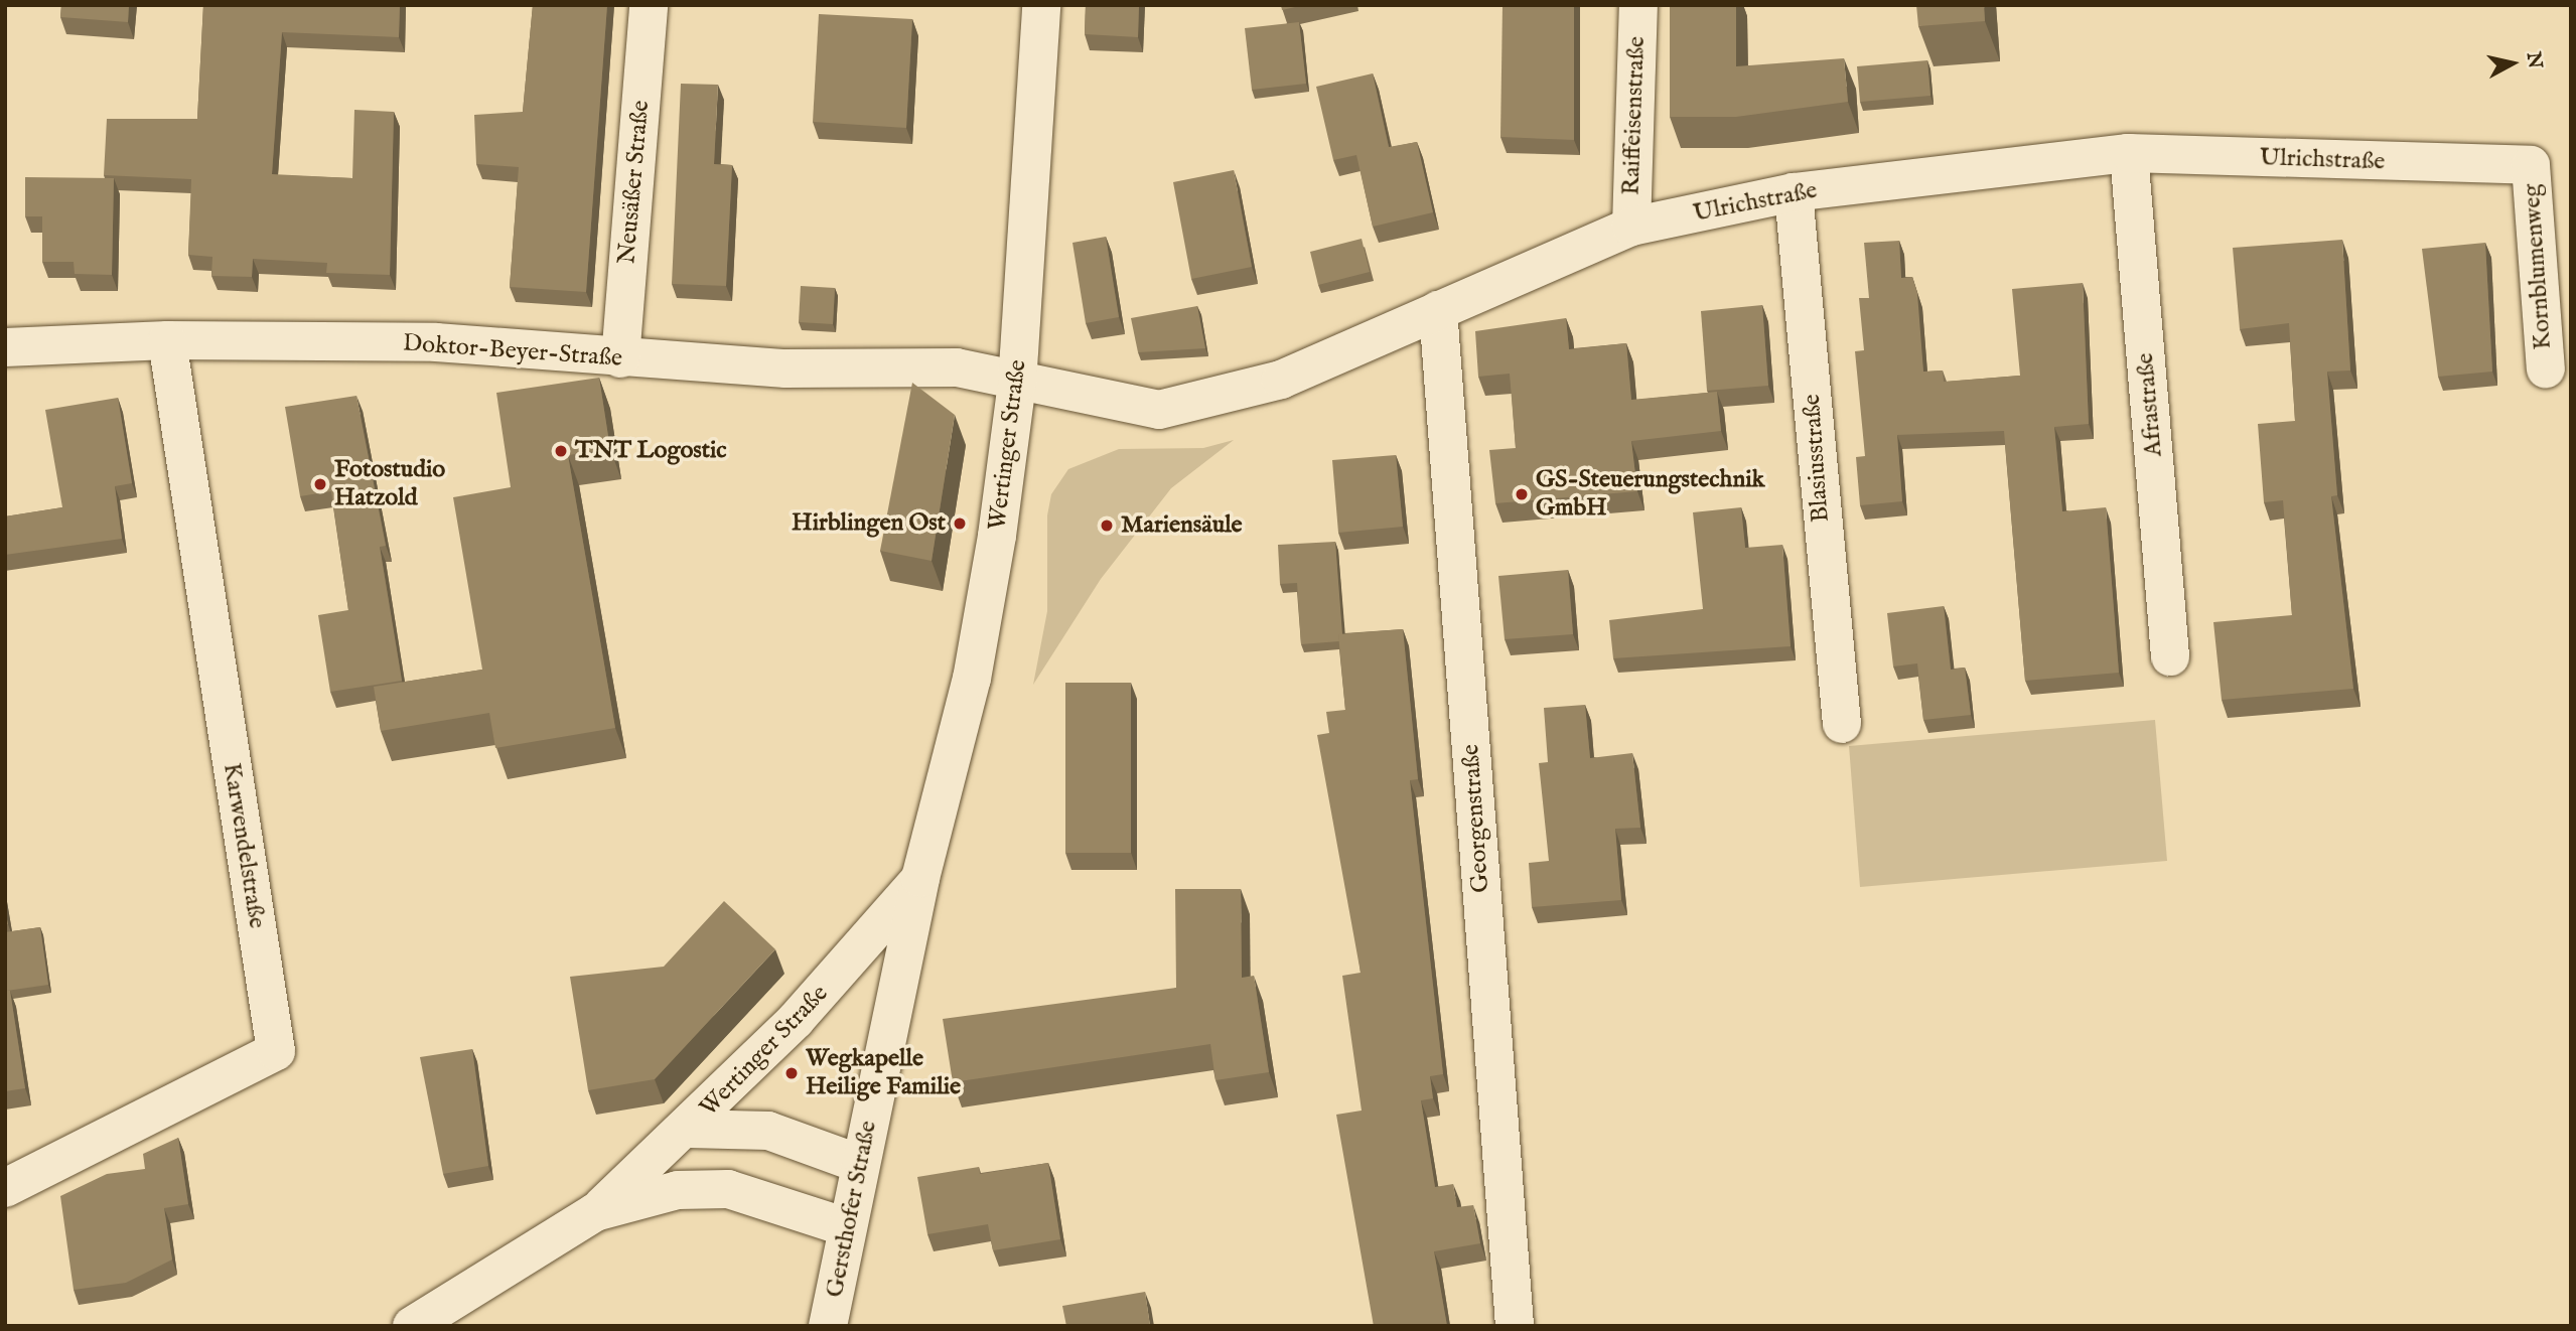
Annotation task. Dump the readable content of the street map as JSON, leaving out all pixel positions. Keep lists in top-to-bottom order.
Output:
{
  "streets": {
    "street": [
      "Raiffeisenstraße",
      "Ulrichstraße",
      "Neusäßer Straße",
      "Kornblumenweg",
      "Doktor-Beyer-Straße",
      "Afrastraße",
      "Wertinger Straße",
      "Blasiusstraße",
      "Georgenstraße",
      "Karwendelstraße",
      "Gersthofer Straße"
    ]
  },
  "crossings": [
    ["Raiffeisenstraße", "Ulrichstraße"],
    ["Ulrichstraße", "Kornblumenweg"],
    ["Ulrichstraße", "Doktor-Beyer-Straße"],
    ["Ulrichstraße", "Afrastraße"],
    ["Ulrichstraße", "Wertinger Straße"],
    ["Ulrichstraße", "Blasiusstraße"],
    ["Ulrichstraße", "Georgenstraße"],
    ["Neusäßer Straße", "Doktor-Beyer-Straße"],
    ["Doktor-Beyer-Straße", "Wertinger Straße"],
    ["Doktor-Beyer-Straße", "Karwendelstraße"],
    ["Wertinger Straße", "Gersthofer Straße"]
  ],
  "places": [
    "TNT Logostic",
    "Fotostudio Hatzold",
    "GS-Steuerungstechnik GmbH",
    "Hirblingen Ost",
    "Mariensäule",
    "Wegkapelle Heilige Familie"
  ],
  "north": "right"
}
